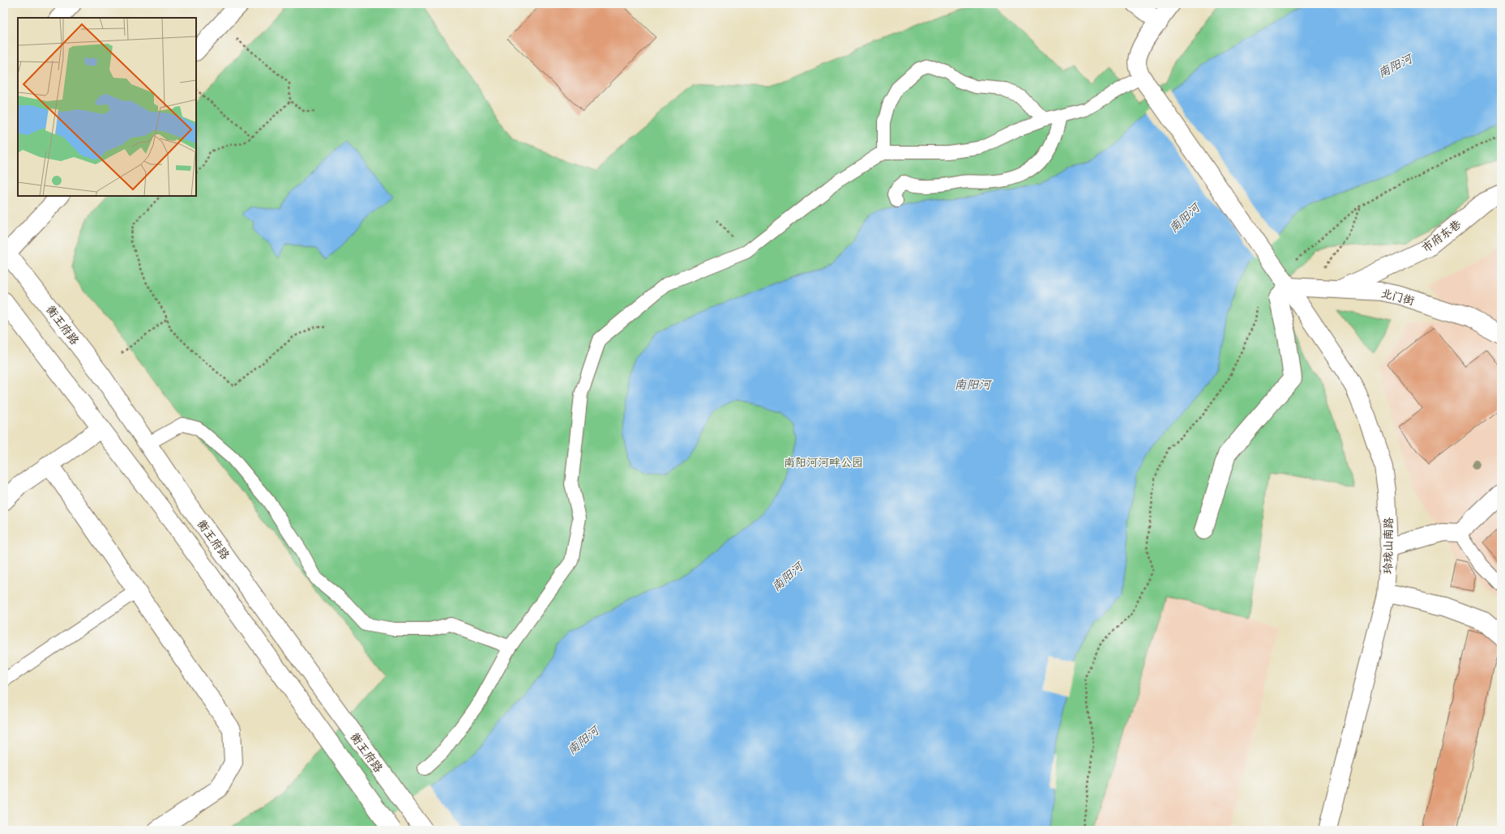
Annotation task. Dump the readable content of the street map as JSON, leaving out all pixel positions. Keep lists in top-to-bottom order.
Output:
{
  "streets": {
    "street": [
      "市府东巷",
      "北门街",
      "衡王府路",
      "玲珑山南路"
    ]
  },
  "crossings": [
    ["市府东巷", "北门街"],
    ["北门街", "玲珑山南路"]
  ],
  "water": ["南阳河"],
  "parks": ["南阳河河畔公园"]
}
